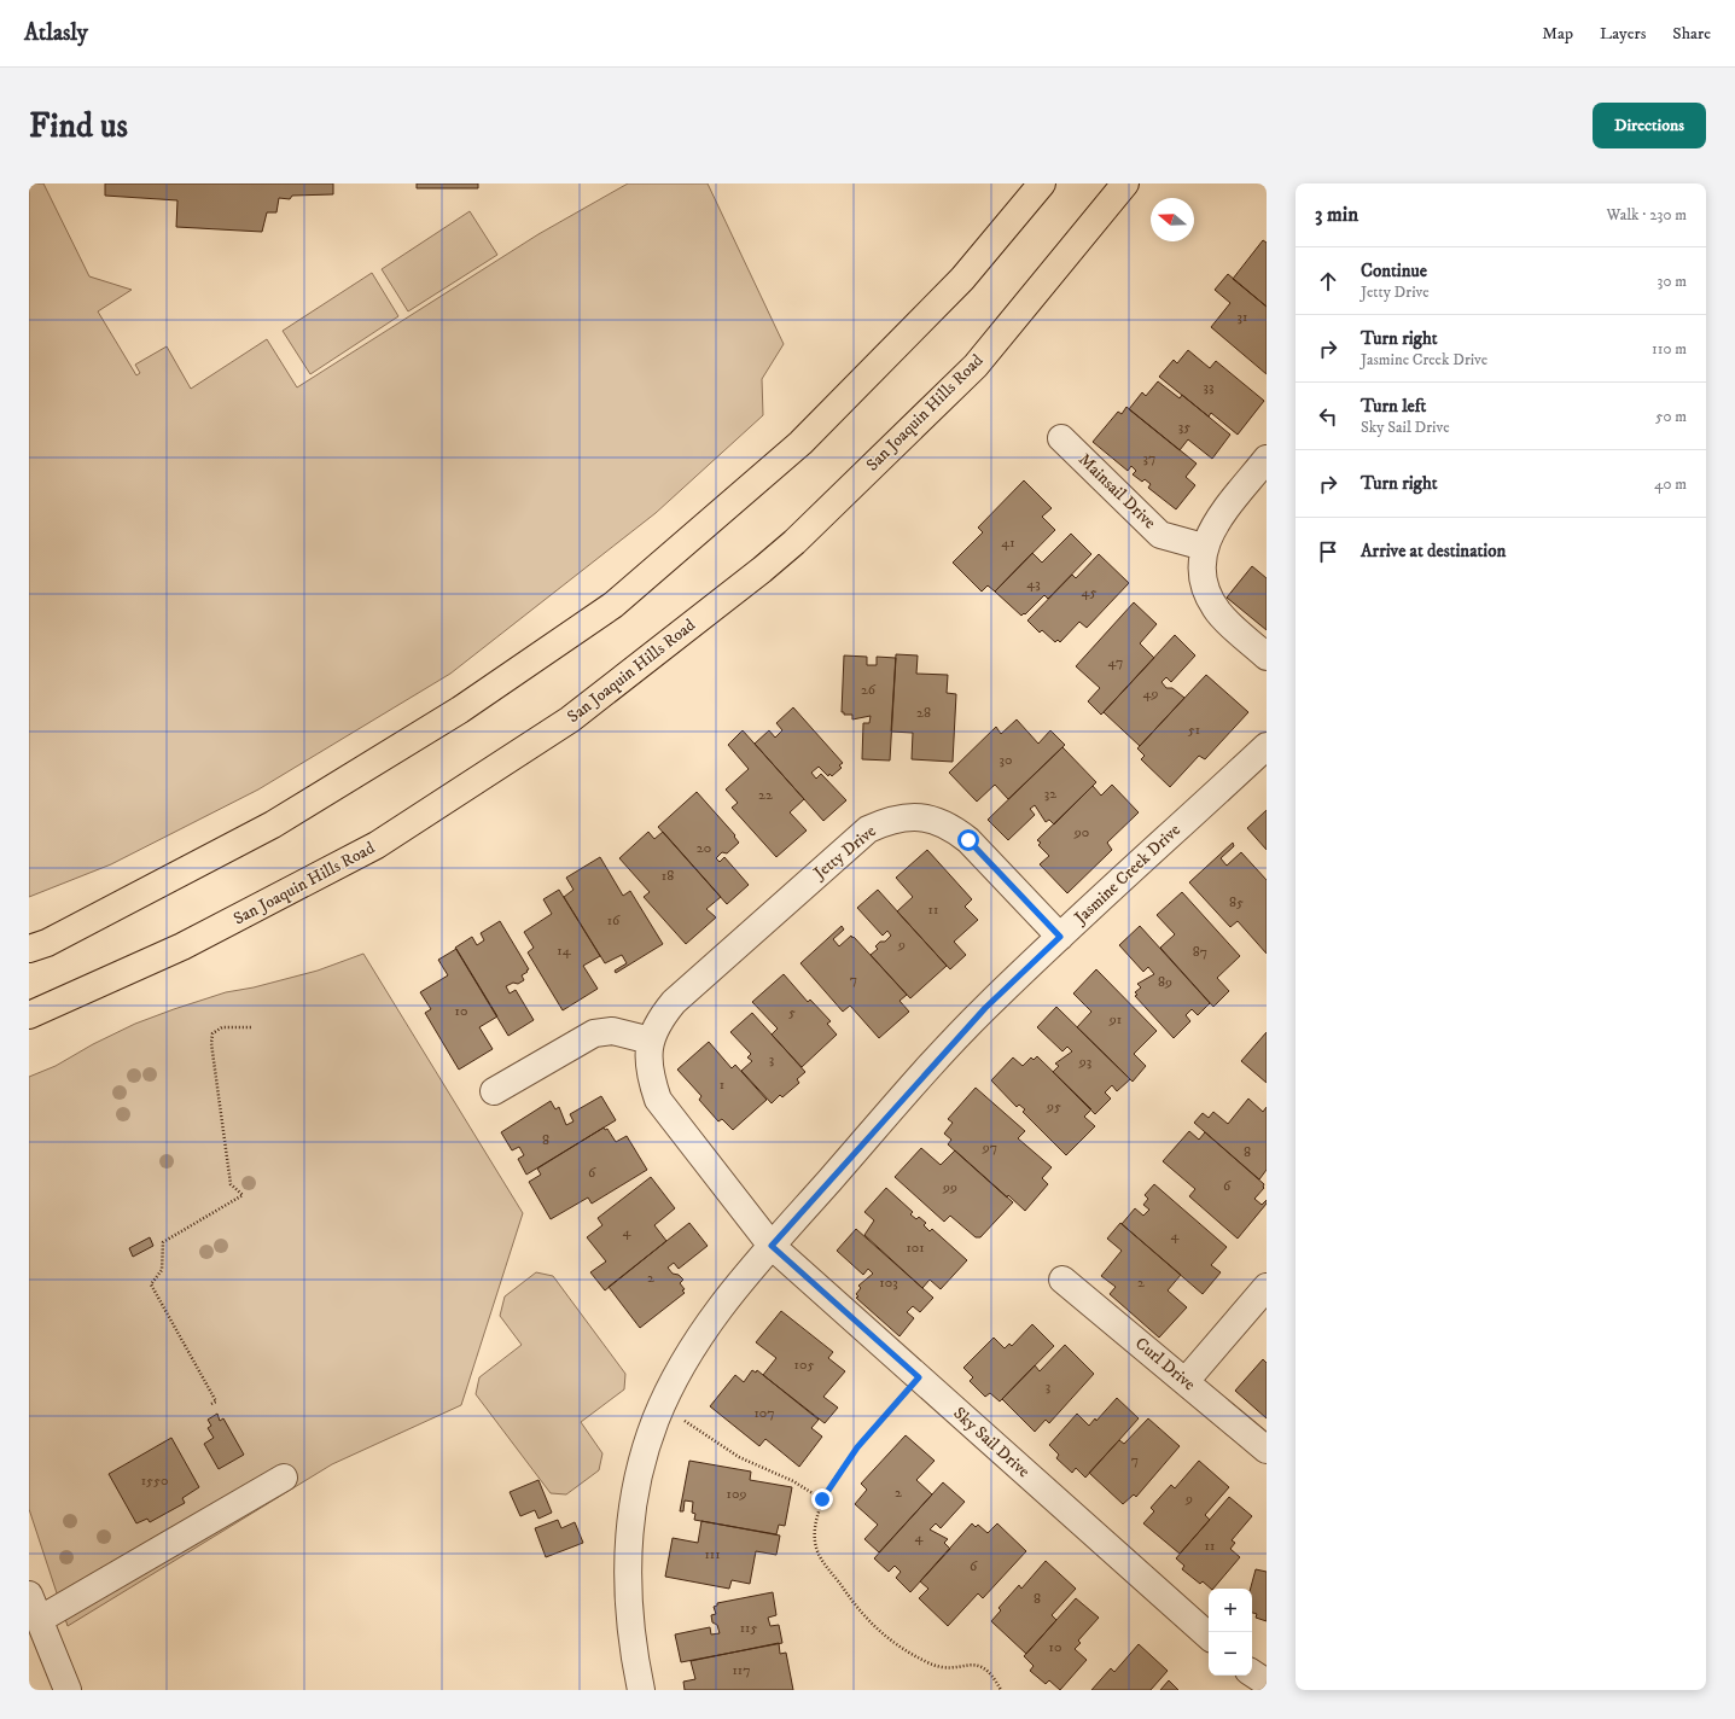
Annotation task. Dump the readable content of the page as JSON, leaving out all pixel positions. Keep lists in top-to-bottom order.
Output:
{
  "streets": {
    "main road": ["San Joaquin Hills Road"],
    "street": [
      "Mainsail Drive",
      "Jetty Drive",
      "Jasmine Creek Drive",
      "Curl Drive",
      "Sky Sail Drive"
    ]
  },
  "crossings": [
    ["Jetty Drive", "Jasmine Creek Drive"],
    ["Jetty Drive", "Sky Sail Drive"],
    ["Jasmine Creek Drive", "Sky Sail Drive"]
  ],
  "house_numbers": [
    "31",
    "33",
    "35",
    "37",
    "41",
    "43",
    "45",
    "47",
    "26",
    "49",
    "28",
    "51",
    "30",
    "32",
    "22",
    "90",
    "20",
    "18",
    "85",
    "11",
    "16",
    "9",
    "14",
    "87",
    "7",
    "89",
    "10",
    "5",
    "91",
    "3",
    "93",
    "1",
    "95",
    "8",
    "97",
    "8",
    "6",
    "6",
    "99",
    "4",
    "4",
    "101",
    "2",
    "103",
    "2",
    "105",
    "3",
    "107",
    "7",
    "1550",
    "2",
    "109",
    "9",
    "4",
    "11",
    "111",
    "6",
    "8",
    "115",
    "10",
    "117"
  ],
  "north": "left",
  "page": {
    "header": "Atlasly",
    "nav": ["Map", "Layers", "Share"],
    "buttons": "Directions",
    "title": "Find us",
    "heading": ["3 min", "Walk · 230 m"],
    "list": [
      ["Continue", "Jetty Drive", "30 m"],
      ["Turn right", "Jasmine Creek Drive", "110 m"],
      ["Turn left", "Sky Sail Drive", "50 m"],
      ["Turn right", "40 m"],
      "Arrive at destination"
    ],
    "map_buttons": ["+", "−"]
  }
}
